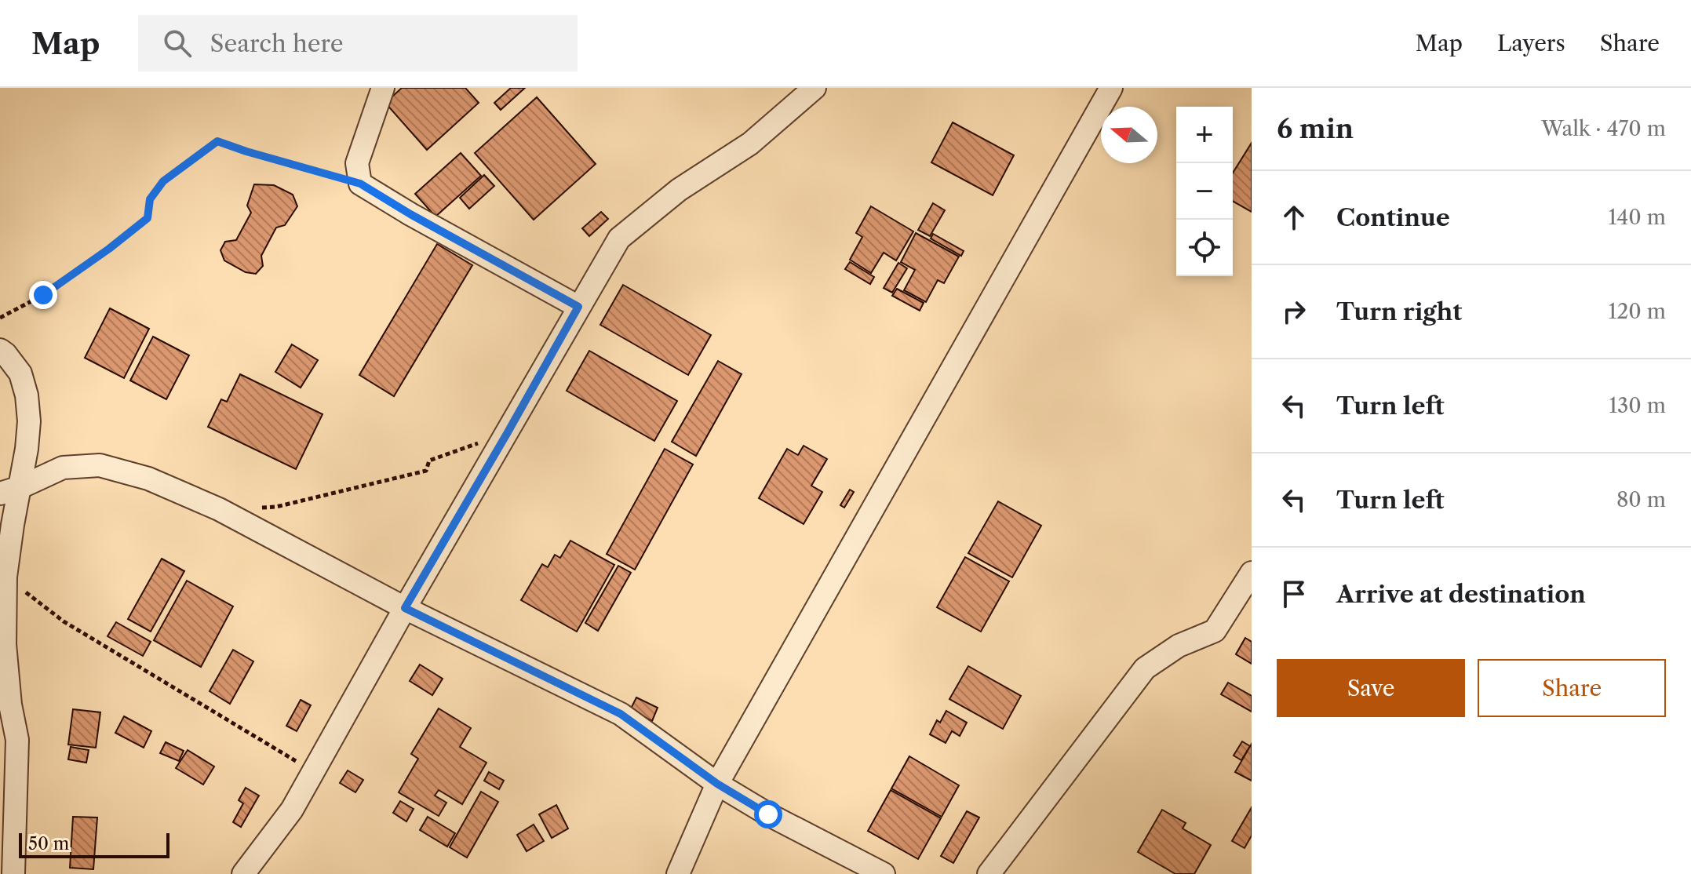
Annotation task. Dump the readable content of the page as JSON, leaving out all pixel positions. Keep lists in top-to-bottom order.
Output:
{
  "scale_bar": "50 m",
  "north": "left",
  "page": {
    "header": "Map",
    "search": "Search here",
    "nav": ["Map", "Layers", "Share"],
    "heading": ["6 min", "Walk · 470 m"],
    "map_buttons": ["+", "−"],
    "list": [
      ["Continue", "140 m"],
      ["Turn right", "120 m"],
      ["Turn left", "130 m"],
      ["Turn left", "80 m"],
      "Arrive at destination"
    ],
    "buttons": ["Save", "Share"],
    "scale": "50 m"
  }
}
